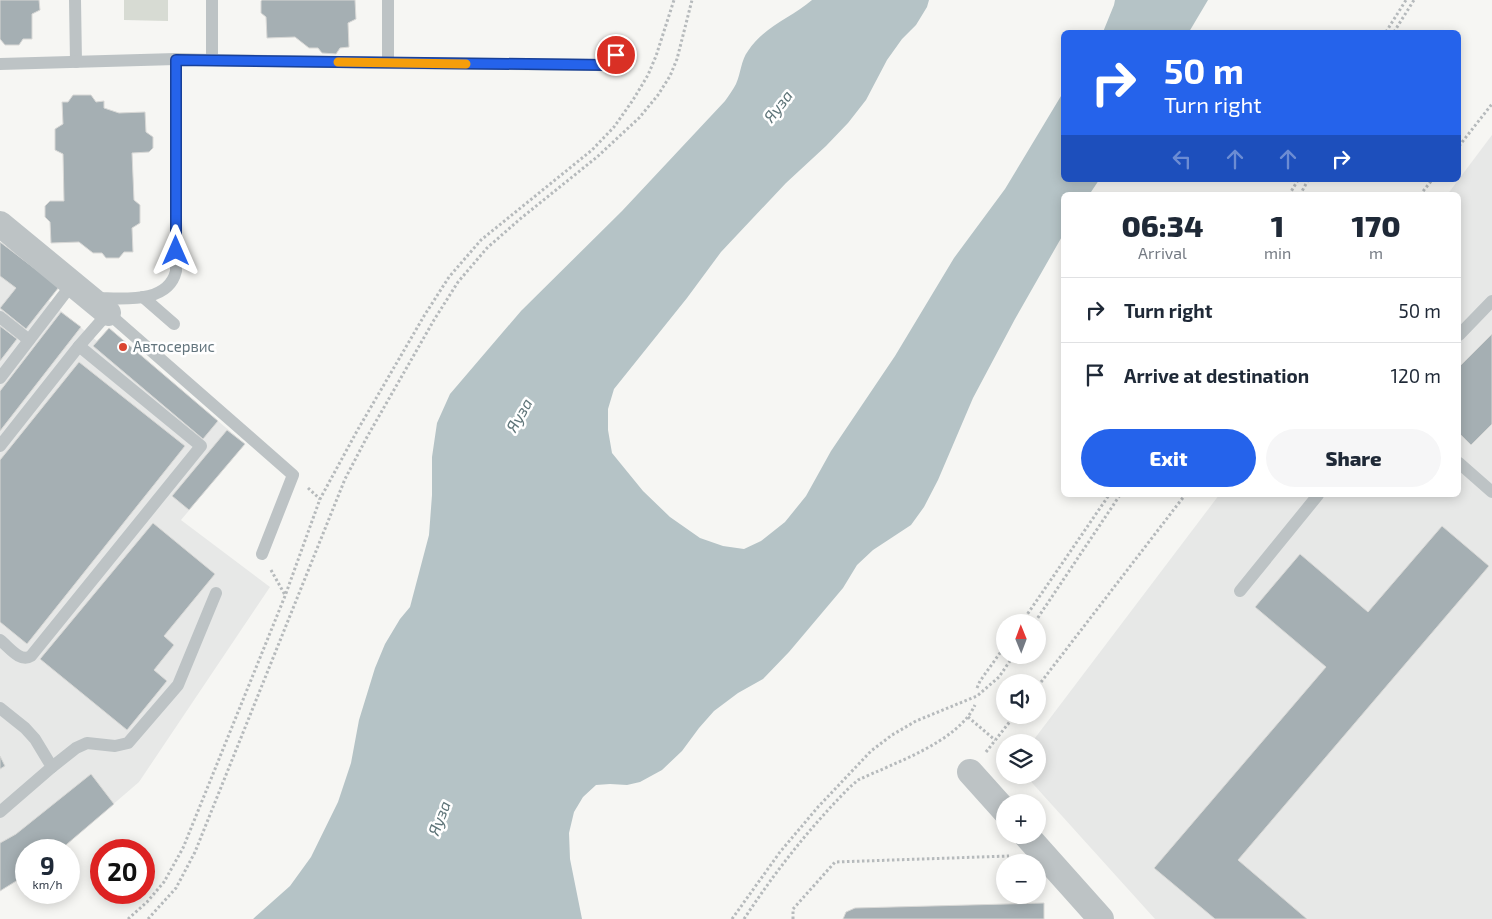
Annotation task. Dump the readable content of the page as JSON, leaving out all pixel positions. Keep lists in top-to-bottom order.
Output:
{
  "water": ["Яуза"],
  "places": ["Автосервис"],
  "north": "top",
  "page": {
    "turn": ["50 m", "Turn right"],
    "eta": [
      "06:34",
      "Arrival",
      "1",
      "min",
      "170",
      "m"
    ],
    "list": [
      {
        "name": "Turn right",
        "value": "50 m"
      },
      {
        "name": "Arrive at destination",
        "value": "120 m"
      }
    ],
    "buttons": ["Exit", "Share"],
    "map_buttons": ["+", "−"],
    "speed": "9 km/h",
    "limit": "20"
  }
}
